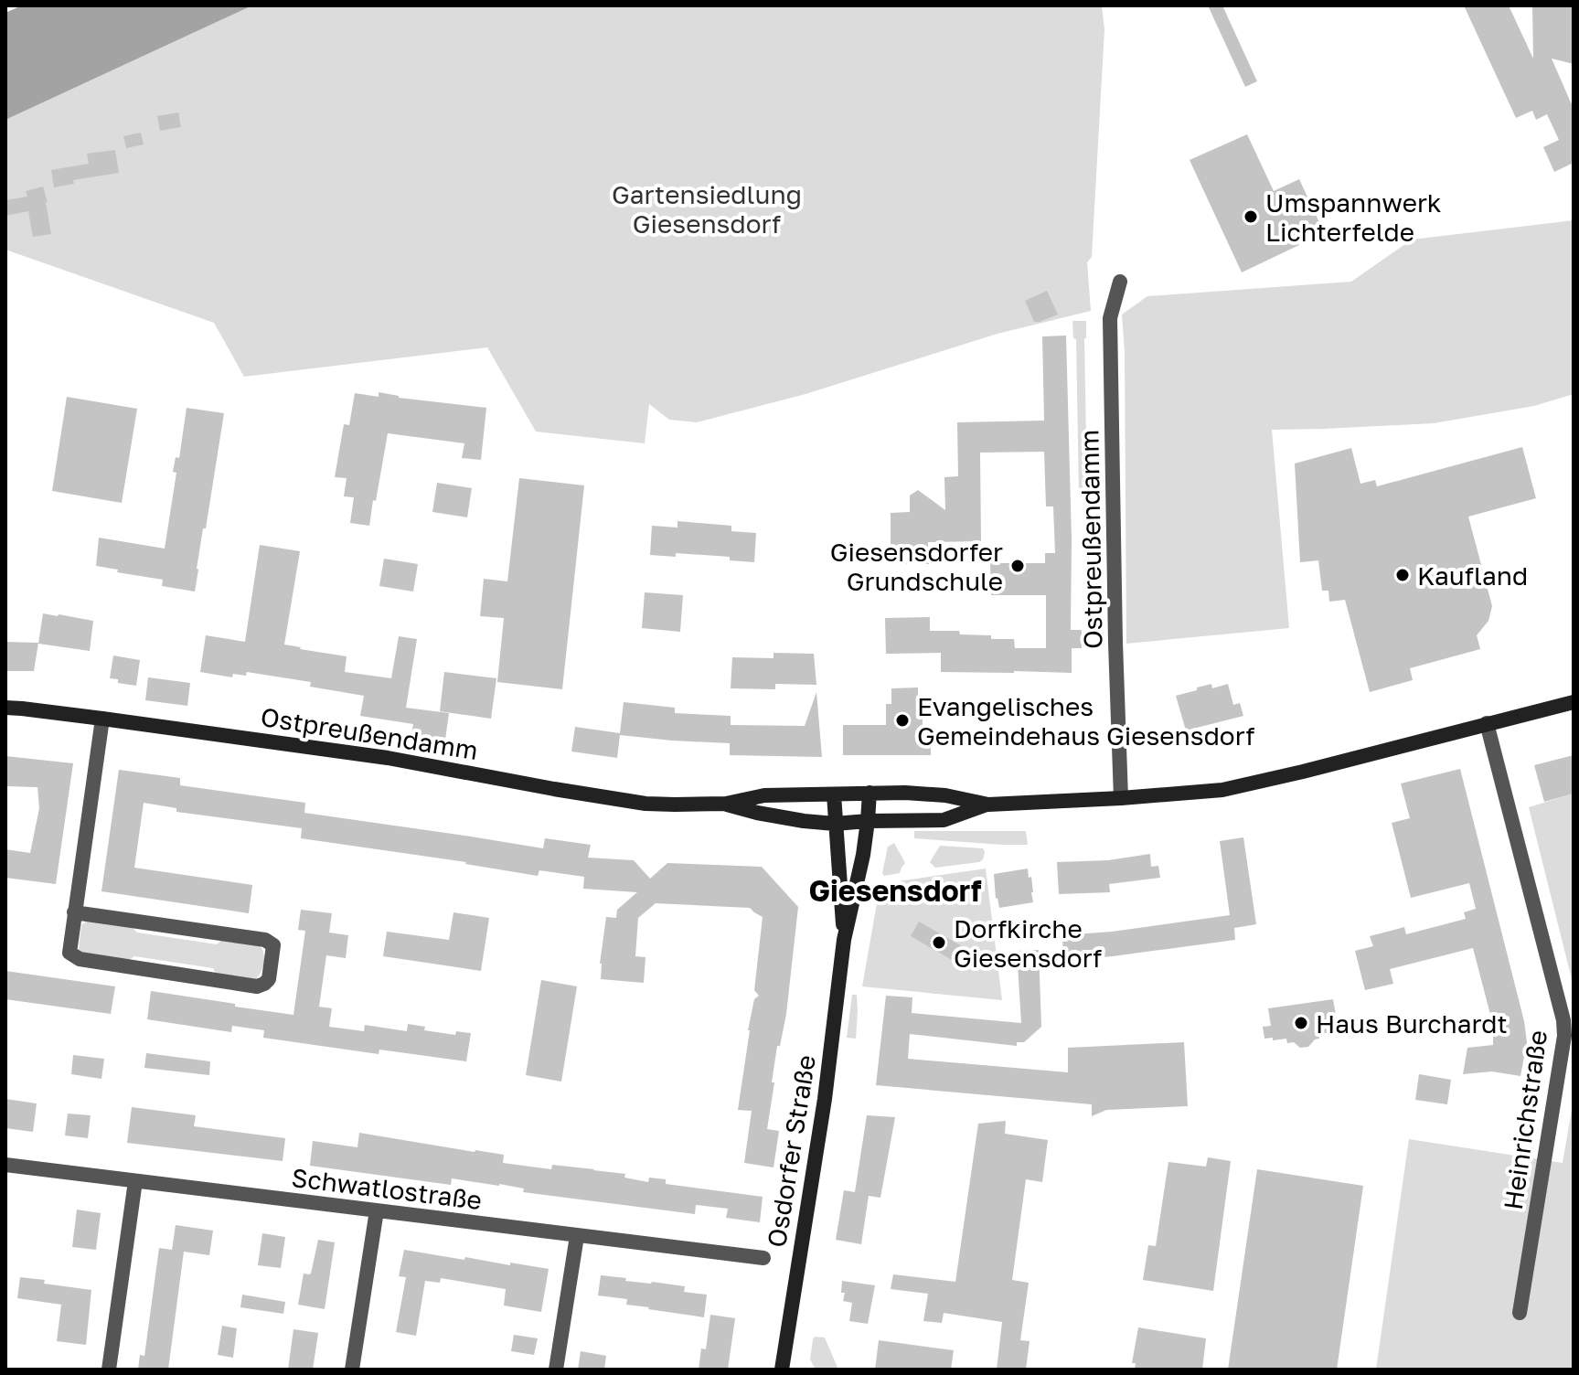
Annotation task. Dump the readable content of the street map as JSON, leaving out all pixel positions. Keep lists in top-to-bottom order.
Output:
{
  "streets": {
    "main road": ["Ostpreußendamm", "Osdorfer Straße"],
    "street": ["Heinrichstraße", "Schwatlostraße"]
  },
  "crossings": [
    ["Ostpreußendamm", "Heinrichstraße"],
    ["Ostpreußendamm", "Osdorfer Straße"]
  ],
  "districts": ["Giesensdorf"],
  "parks": ["Gartensiedlung Giesensdorf"],
  "places": [
    "Umspannwerk Lichterfelde",
    "Giesensdorfer Grundschule",
    "Kaufland",
    "Evangelisches Gemeindehaus Giesensdorf",
    "Dorfkirche Giesensdorf",
    "Haus Burchardt"
  ]
}
